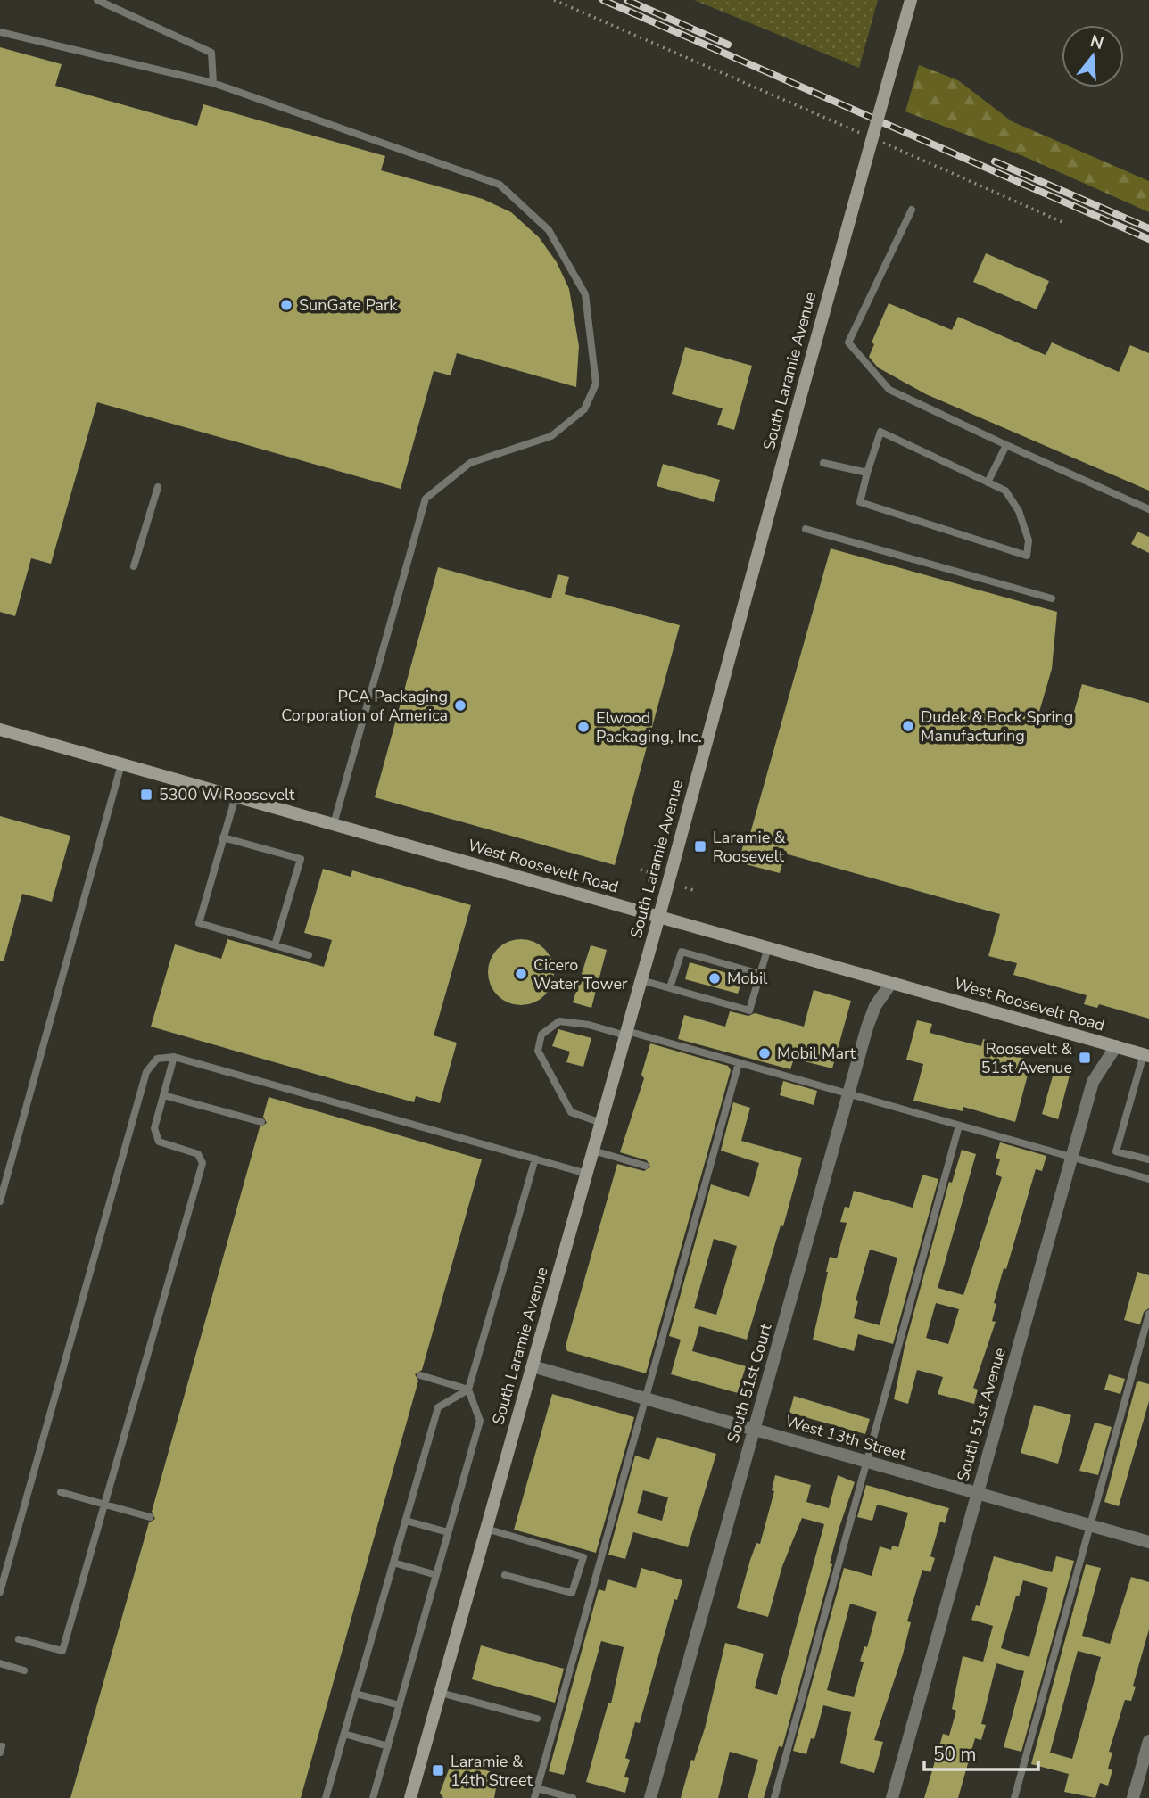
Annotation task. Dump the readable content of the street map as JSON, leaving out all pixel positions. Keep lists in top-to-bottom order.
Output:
{
  "streets": {
    "main road": ["South Laramie Avenue", "West Roosevelt Road"],
    "street": ["South 51st Court", "South 51st Avenue", "West 13th Street"]
  },
  "crossings": [
    ["South Laramie Avenue", "West Roosevelt Road"],
    ["South Laramie Avenue", "West 13th Street"],
    ["West Roosevelt Road", "South 51st Court"],
    ["West Roosevelt Road", "South 51st Avenue"],
    ["South 51st Court", "West 13th Street"],
    ["South 51st Avenue", "West 13th Street"]
  ],
  "places": {
    "other": [
      "SunGate Park",
      "PCA Packaging Corporation of America",
      "Dudek & Bock Spring Manufacturing",
      "Elwood Packaging, Inc.",
      "Cicero Water Tower",
      "Mobil",
      "Mobil Mart"
    ],
    "transit": [
      "5300 W Roosevelt",
      "Laramie & Roosevelt",
      "Roosevelt & 51st Avenue",
      "Laramie & 14th Street"
    ]
  },
  "scale_bar": "50 m",
  "north": "top"
}
